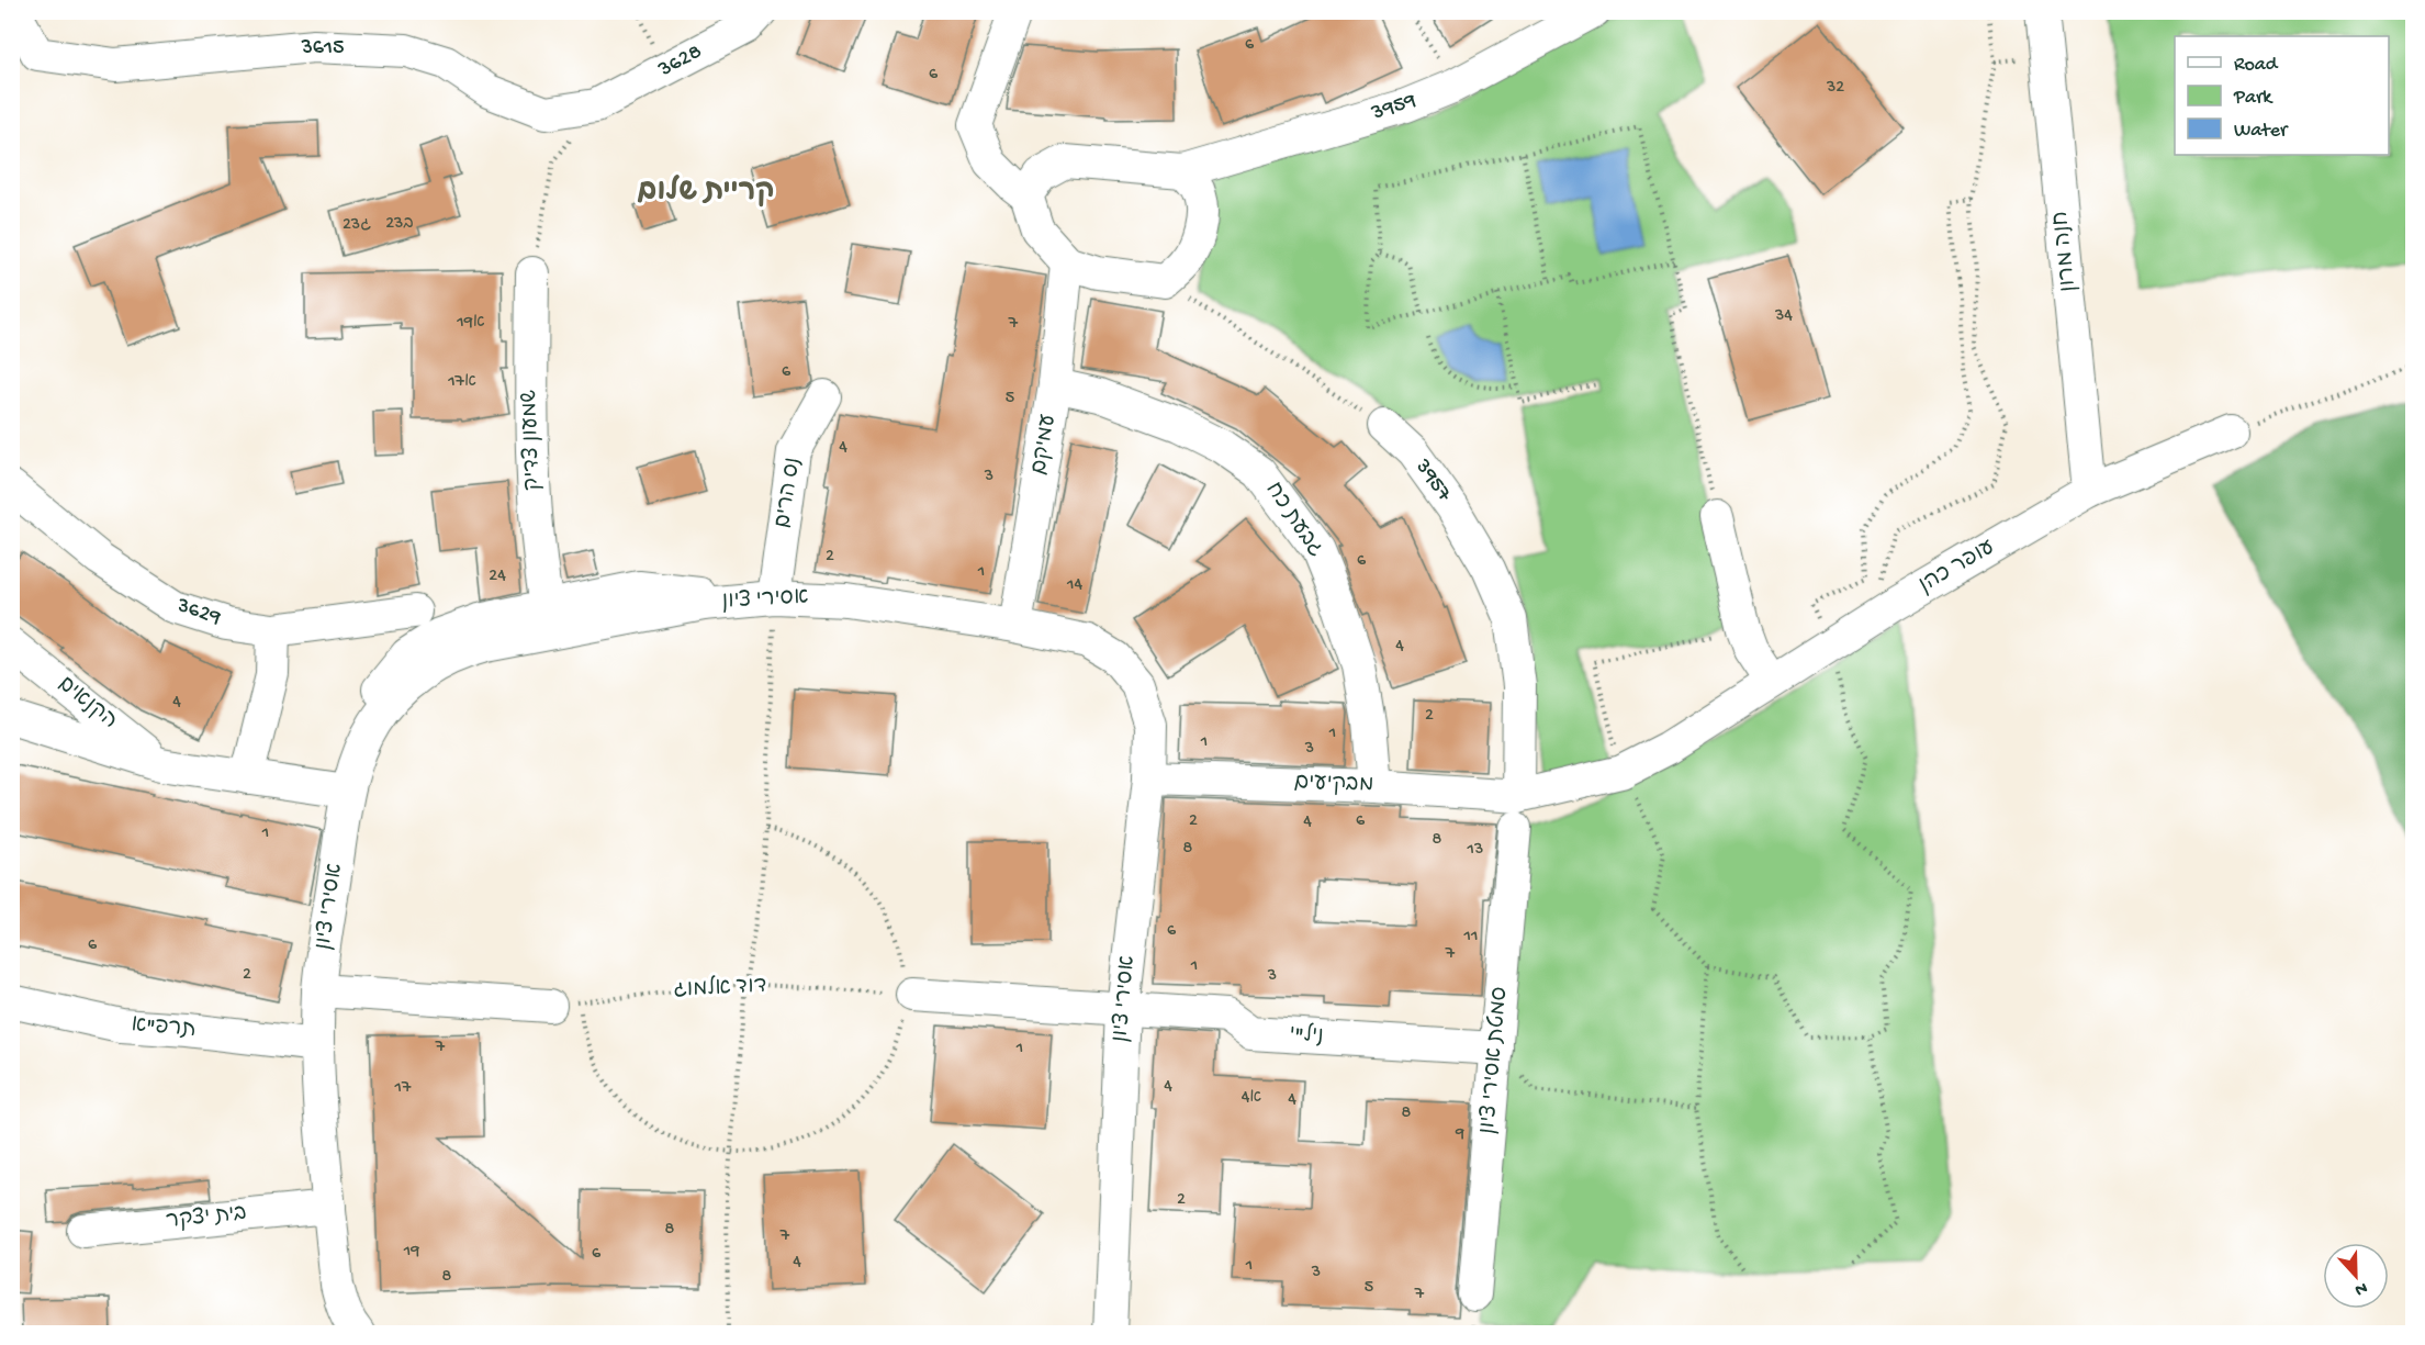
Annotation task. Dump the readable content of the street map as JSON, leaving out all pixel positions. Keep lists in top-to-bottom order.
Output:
{
  "streets": {
    "street": [
      "3615",
      "3628",
      "3959",
      "חנה מרון",
      "שמעון צדיק",
      "עמיקם",
      "3957",
      "נס הרים",
      "גבעת כח",
      "עופר כהן",
      "אסירי ציון",
      "3629",
      "הקנאים",
      "מבקיעים",
      "תרפ\"א",
      "ניל\"י",
      "סמטת אסירי ציון",
      "בית יצקר"
    ],
    "path": ["דוד אלמוג"]
  },
  "crossings": [
    ["3615", "3628"],
    ["3959", "עמיקם"],
    ["חנה מרון", "עופר כהן"],
    ["עמיקם", "גבעת כח"],
    ["עמיקם", "אסירי ציון"],
    ["3957", "עופר כהן"],
    ["3957", "מבקיעים"],
    ["נס הרים", "אסירי ציון"],
    ["גבעת כח", "מבקיעים"],
    ["עופר כהן", "מבקיעים"],
    ["אסירי ציון", "הקנאים"],
    ["אסירי ציון", "מבקיעים"],
    ["אסירי ציון", "תרפ\"א"],
    ["אסירי ציון", "ניל\"י"],
    ["אסירי ציון", "בית יצקר"],
    ["ניל\"י", "סמטת אסירי ציון"]
  ],
  "districts": ["קריית שלום"],
  "house_numbers": [
    "6",
    "6",
    "32",
    "23ב",
    "23ג",
    "34",
    "19א",
    "7",
    "6",
    "17א",
    "5",
    "4",
    "3",
    "2",
    "6",
    "1",
    "24",
    "14",
    "4",
    "4",
    "2",
    "1",
    "1",
    "3",
    "2",
    "6",
    "4",
    "1",
    "8",
    "8",
    "13",
    "6",
    "11",
    "6",
    "7",
    "1",
    "2",
    "3",
    "7",
    "1",
    "4",
    "17",
    "4א",
    "4",
    "8",
    "9",
    "2",
    "8",
    "7",
    "19",
    "6",
    "4",
    "1",
    "3",
    "8",
    "5",
    "7"
  ],
  "legend": ["Road", "Park", "Water"],
  "north": "bottom"
}
